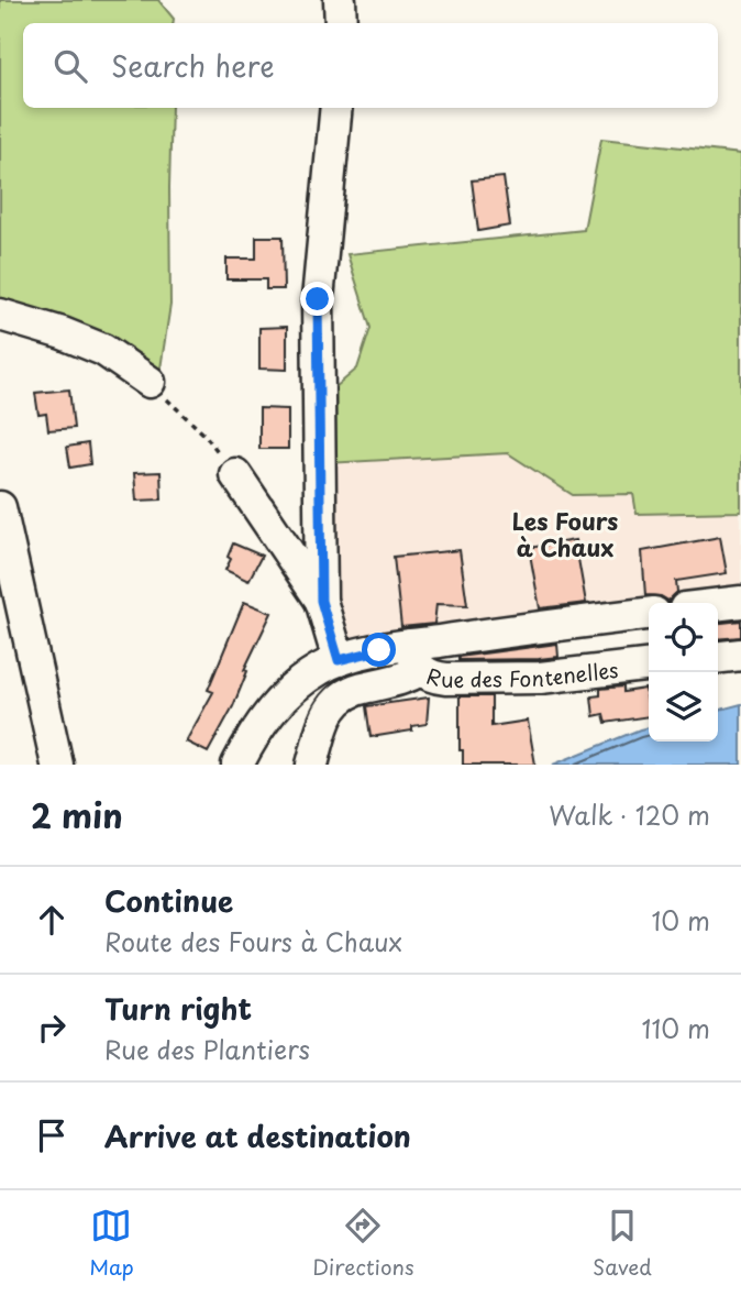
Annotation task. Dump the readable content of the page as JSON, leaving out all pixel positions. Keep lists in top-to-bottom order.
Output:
{
  "streets": {
    "street": ["Rue des Fontenelles"]
  },
  "districts": ["Les Fours à Chaux"],
  "page": {
    "search": "Search here",
    "heading": ["2 min", "Walk · 120 m"],
    "list": [
      ["Continue", "Route des Fours à Chaux", "10 m"],
      ["Turn right", "Rue des Plantiers", "110 m"],
      "Arrive at destination"
    ],
    "nav": ["Map", "Directions", "Saved"]
  }
}
